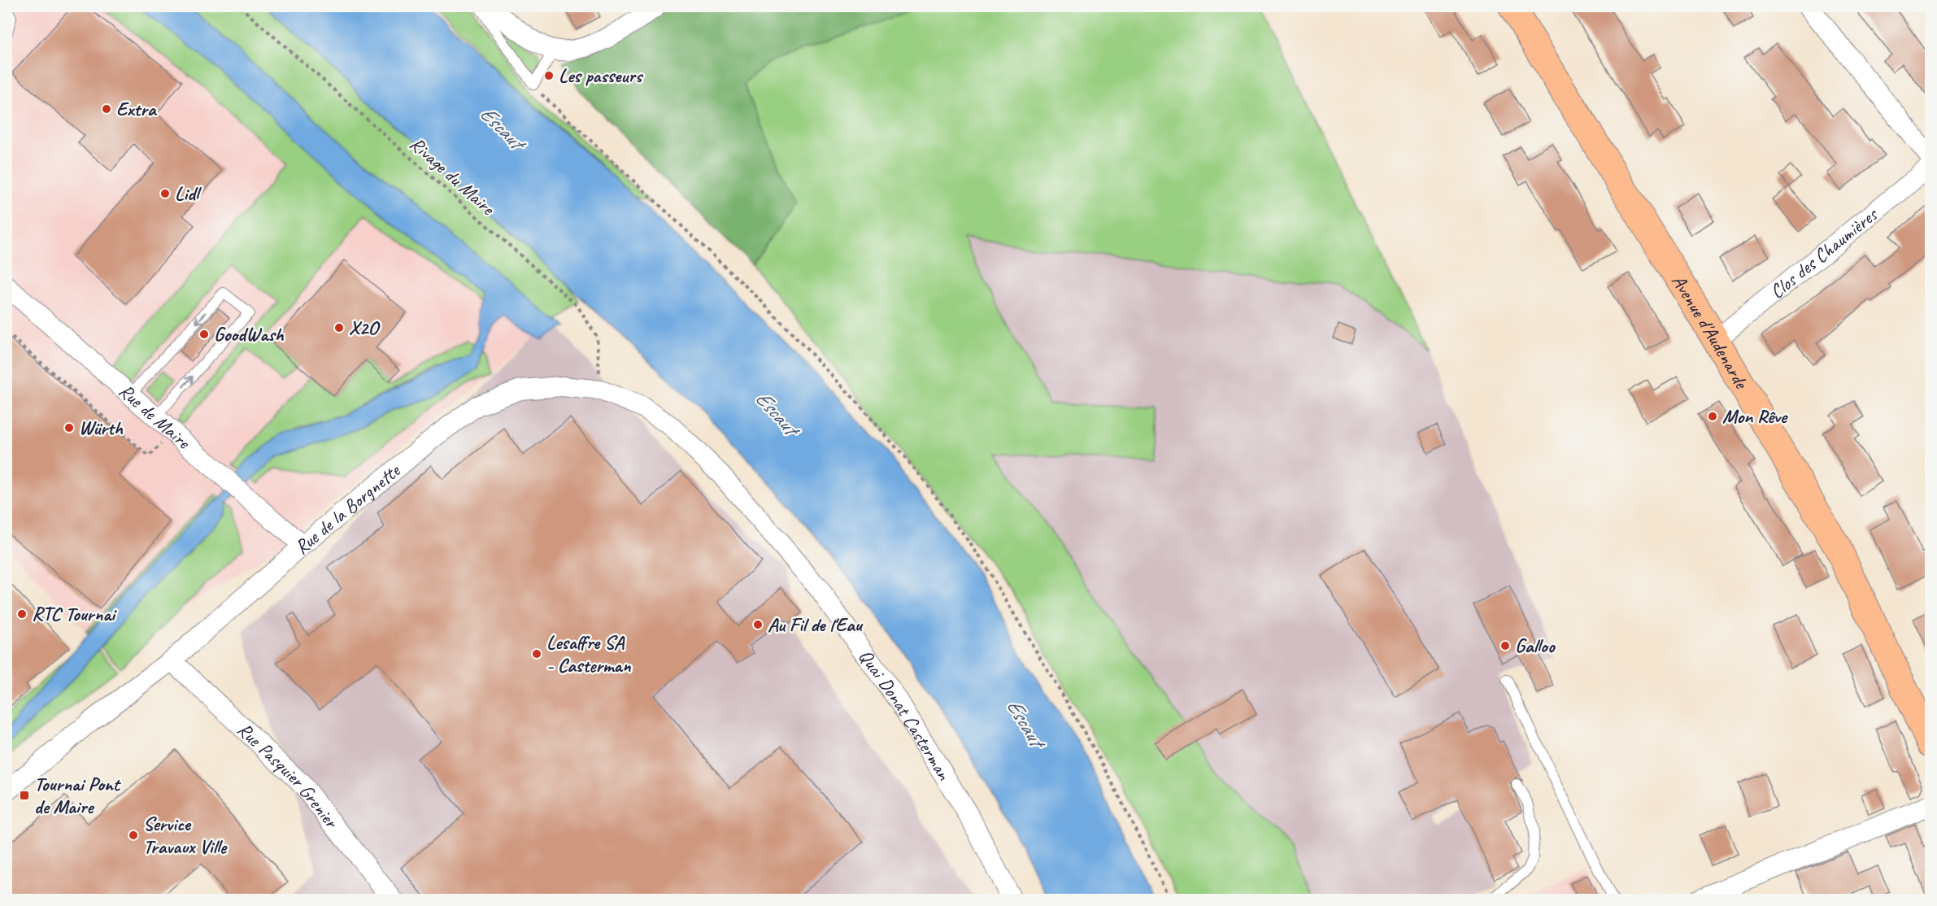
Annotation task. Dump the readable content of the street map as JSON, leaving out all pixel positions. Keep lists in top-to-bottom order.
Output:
{
  "streets": {
    "main road": ["Avenue d'Audenarde"],
    "street": [
      "Clos des Chaumières",
      "Rue de Maire",
      "Rue de la Borgnette",
      "Quai Donat Casterman",
      "Rue Pasquier Grenier"
    ],
    "path": ["Rivage du Maire"]
  },
  "crossings": [
    ["Rivage du Maire", "Rue de la Borgnette"],
    ["Clos des Chaumières", "Avenue d'Audenarde"],
    ["Rue de Maire", "Rue de la Borgnette"],
    ["Rue de la Borgnette", "Quai Donat Casterman"],
    ["Rue de la Borgnette", "Rue Pasquier Grenier"]
  ],
  "water": ["Escaut"],
  "places": {
    "other": [
      "Les passeurs",
      "Extra",
      "Lidl",
      "X2O",
      "GoodWash",
      "Mon Rêve",
      "Würth",
      "RTC Tournai",
      "Au Fil de l'Eau",
      "Galloo",
      "Lesaffre SA - Casterman",
      "Service Travaux Ville"
    ],
    "transit": ["Tournai Pont de Maire"]
  }
}
